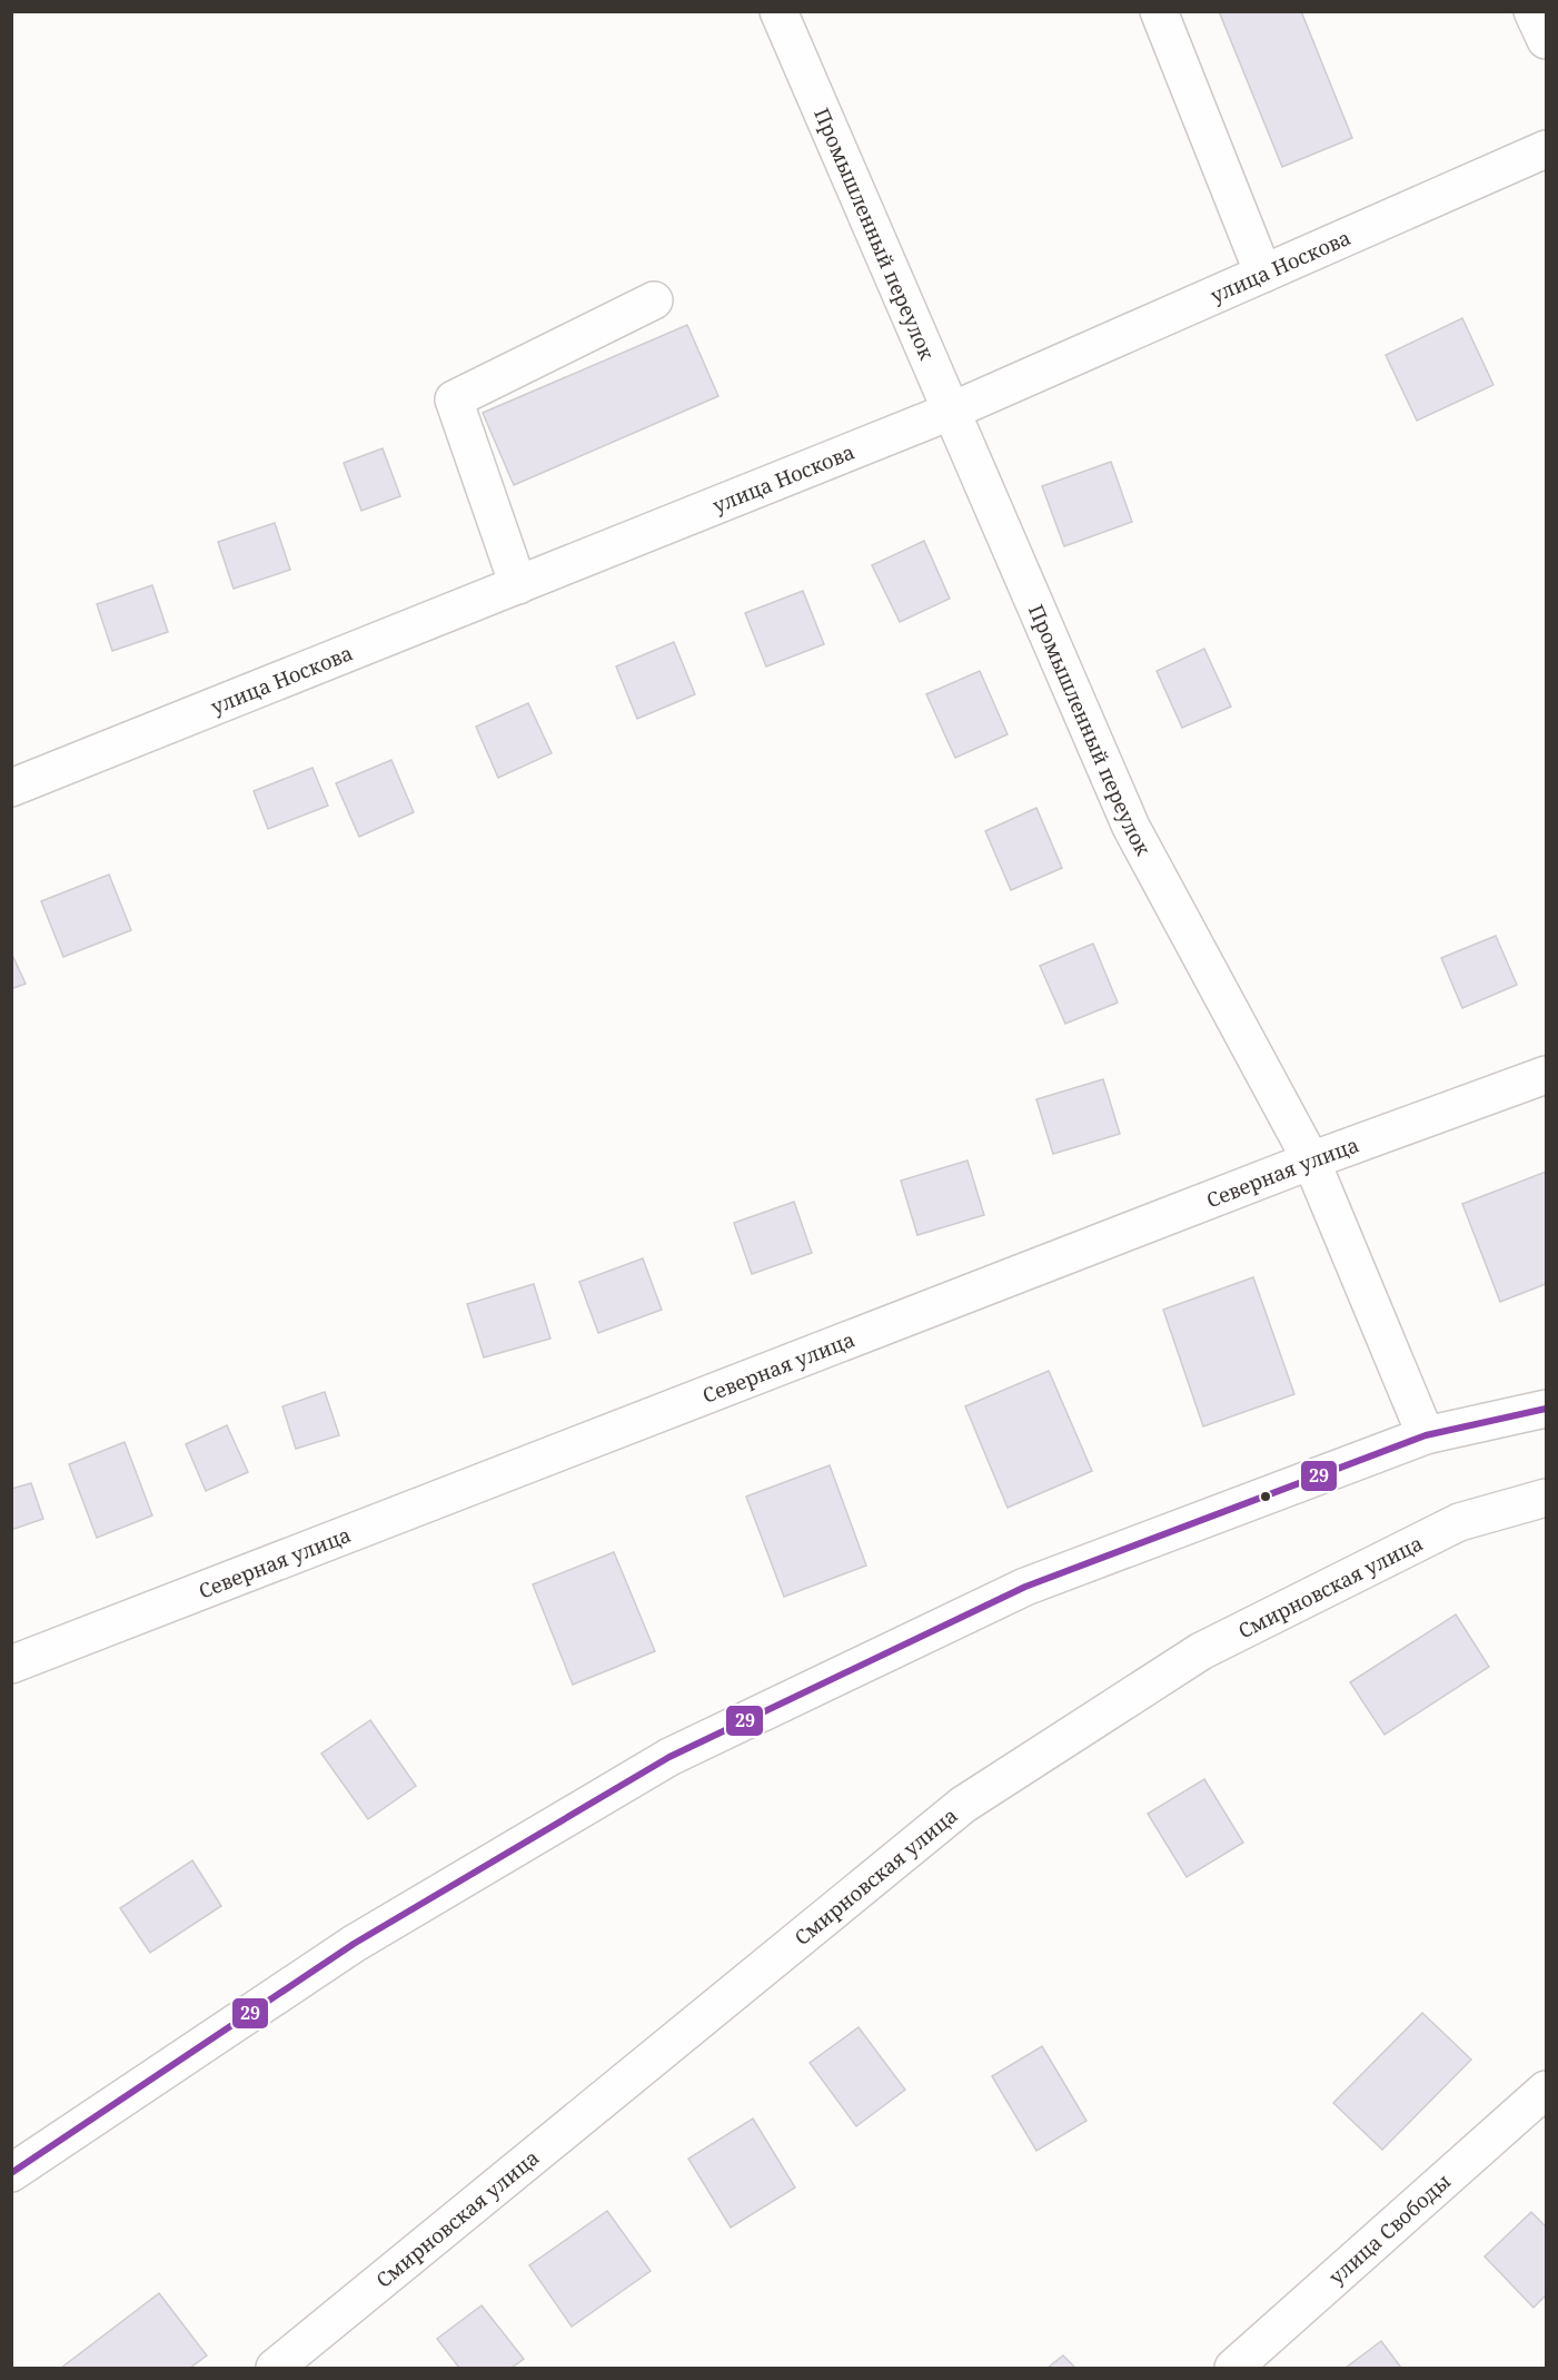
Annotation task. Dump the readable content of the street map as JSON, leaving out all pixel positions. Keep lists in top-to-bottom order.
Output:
{
  "streets": {
    "street": [
      "Промышленный переулок",
      "улица Носкова",
      "Северная улица",
      "Смирновская улица",
      "улица Свободы"
    ]
  },
  "crossings": [
    ["Промышленный переулок", "улица Носкова"],
    ["Промышленный переулок", "Северная улица"]
  ],
  "lines": ["transit line 29"]
}
